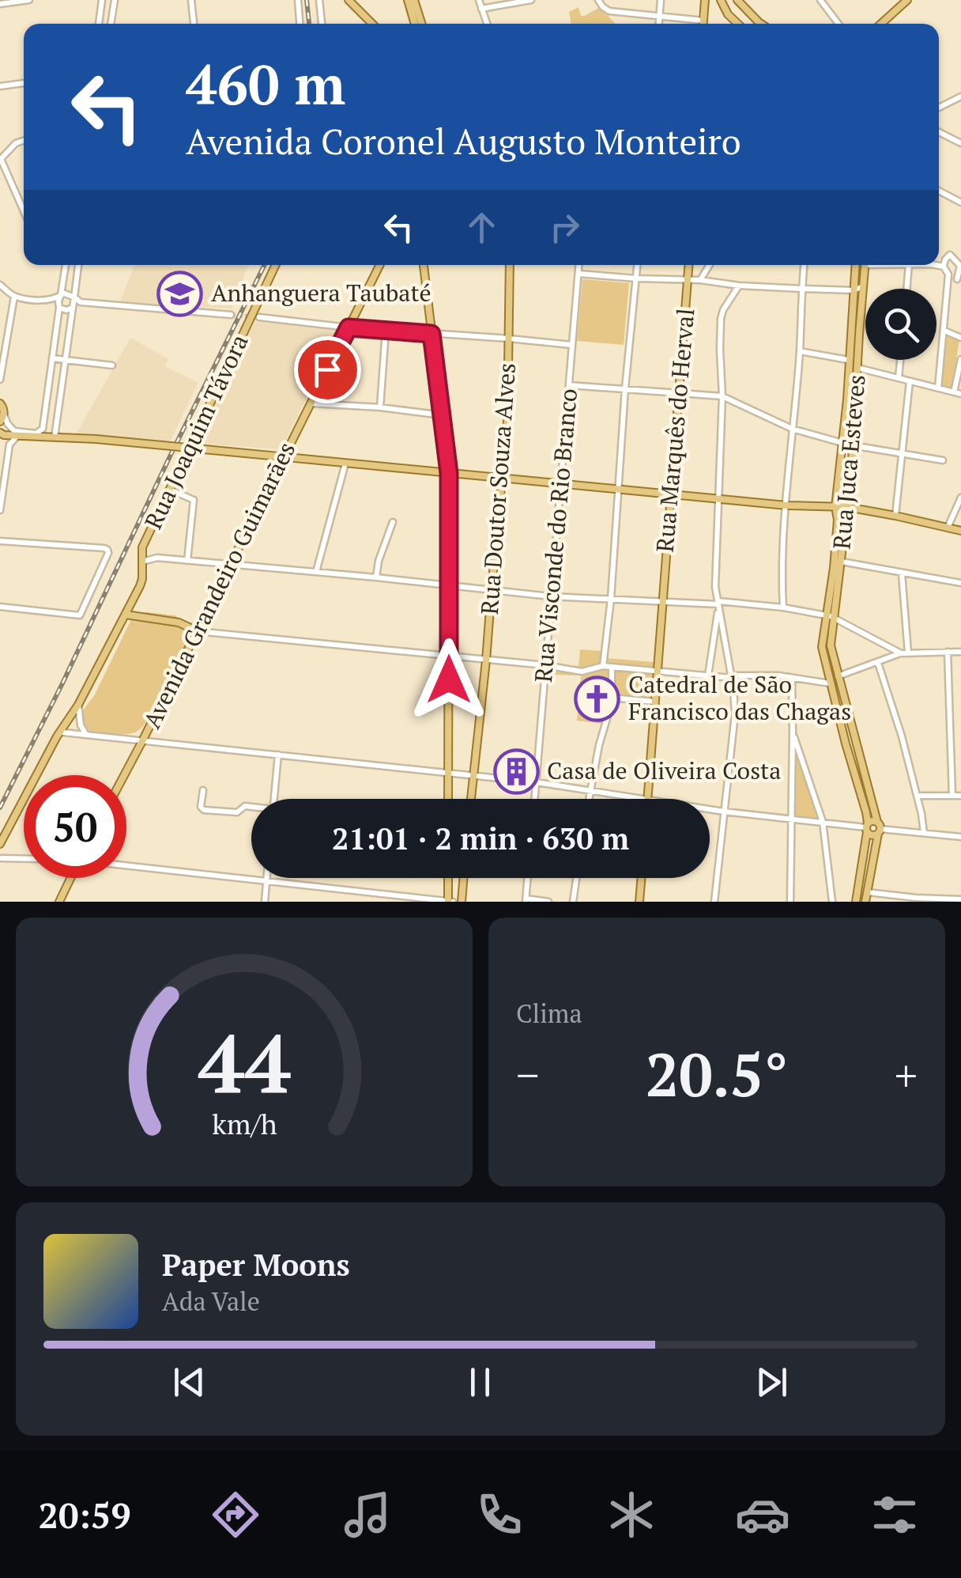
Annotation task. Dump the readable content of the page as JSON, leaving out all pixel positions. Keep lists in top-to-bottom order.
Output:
{
  "streets": {
    "main road": [
      "Rua Marquês do Herval",
      "Rua Joaquim Távora",
      "Rua Juca Esteves",
      "Rua Doutor Souza Alves",
      "Avenida Grandeiro Guimarães"
    ],
    "street": ["Rua Visconde do Rio Branco"]
  },
  "places": {
    "school or university": ["Anhanguera Taubaté"],
    "church": ["Catedral de São Francisco das Chagas"],
    "building": ["Casa de Oliveira Costa"]
  },
  "page": {
    "turn": ["460 m", "Avenida Coronel Augusto Monteiro"],
    "limit": "50",
    "trip": "21:01 · 2 min · 630 m",
    "tile": "Clima",
    "heat": ["−", "20.5°", "+"],
    "song": ["Paper Moons", "Ada Vale"],
    "tabs": "20:59",
    "gauge": ["44", "km/h"]
  }
}
